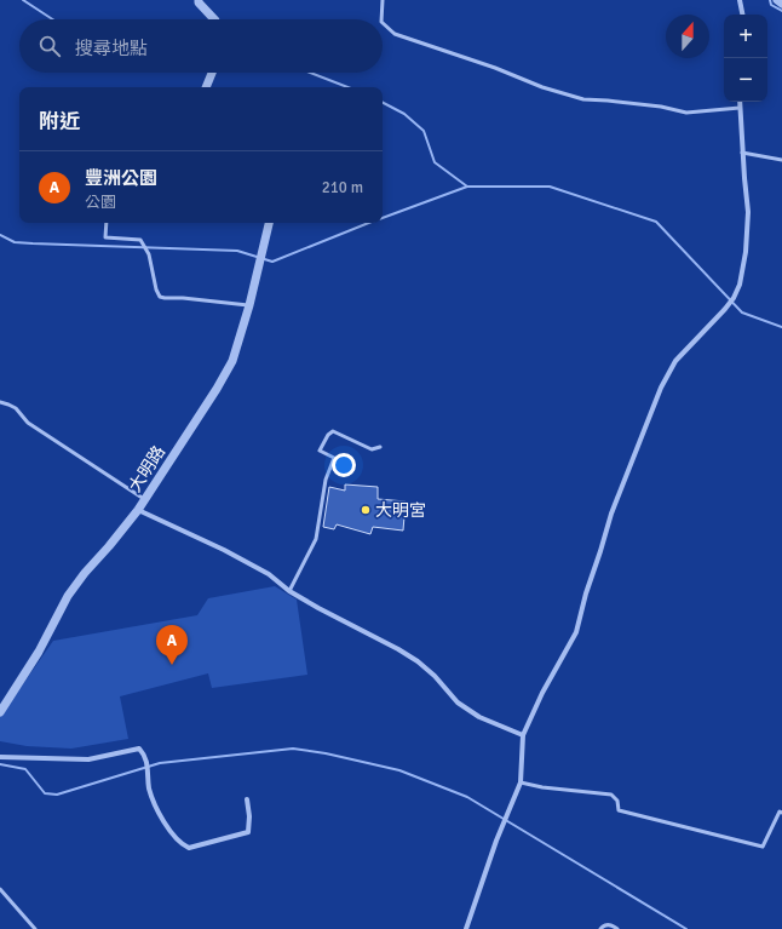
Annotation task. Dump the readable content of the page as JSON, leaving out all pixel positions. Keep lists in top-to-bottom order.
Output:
{
  "streets": {
    "street": ["大明路"]
  },
  "places": ["大明宮"],
  "north": "top",
  "page": {
    "map_buttons": ["+", "−"],
    "search": "搜尋地點",
    "heading": "附近",
    "list": [
      {
        "mark": "A",
        "name": "豐洲公園",
        "note": "公園",
        "value": "210 m"
      }
    ],
    "pins": "A"
  }
}
